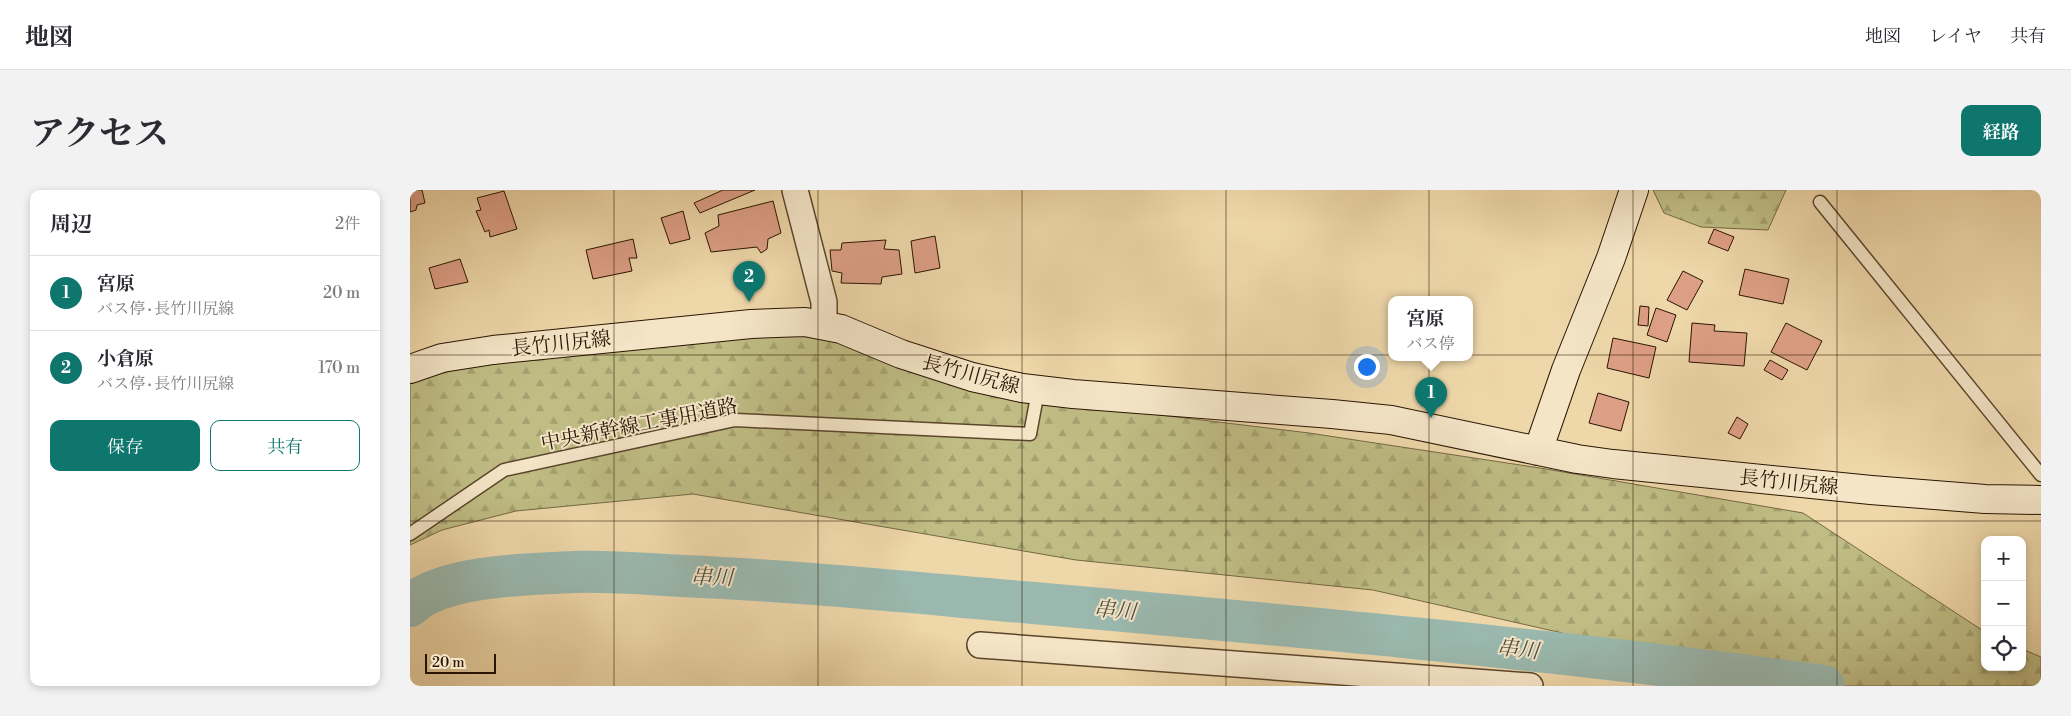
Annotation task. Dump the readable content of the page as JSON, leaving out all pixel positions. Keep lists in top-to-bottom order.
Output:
{
  "streets": {
    "main road": ["長竹川尻線"],
    "lane": ["中央新幹線工事用道路"]
  },
  "crossings": [
    ["長竹川尻線", "中央新幹線工事用道路"]
  ],
  "water": ["串川"],
  "scale_bar": "20 m",
  "page": {
    "header": "地図",
    "nav": ["地図", "レイヤ", "共有"],
    "title": "アクセス",
    "buttons": [
      "経路",
      ["保存", "共有"]
    ],
    "heading": ["周辺", "2件"],
    "list": [
      {
        "mark": "1",
        "name": "宮原",
        "note": "バス停 · 長竹川尻線",
        "value": "20 m"
      },
      {
        "mark": "2",
        "name": "小倉原",
        "note": "バス停 · 長竹川尻線",
        "value": "170 m"
      }
    ],
    "pins": ["2", "1"],
    "popup": ["宮原", "バス停"],
    "map_buttons": ["+", "−"],
    "scale": "20 m"
  }
}
